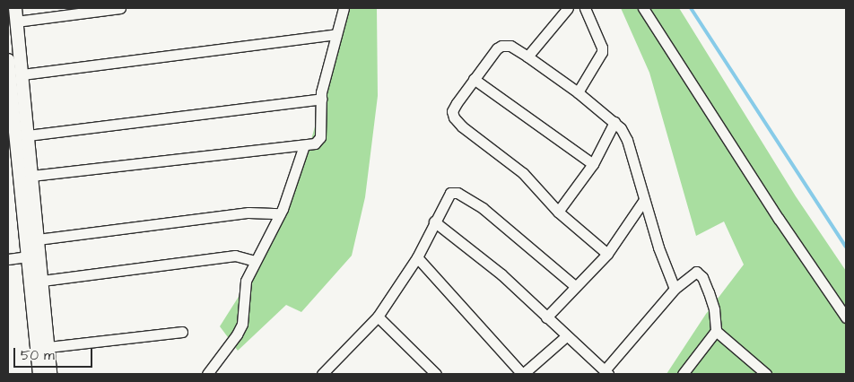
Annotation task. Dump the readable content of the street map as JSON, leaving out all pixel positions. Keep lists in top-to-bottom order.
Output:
{
  "scale_bar": "50 m"
}
